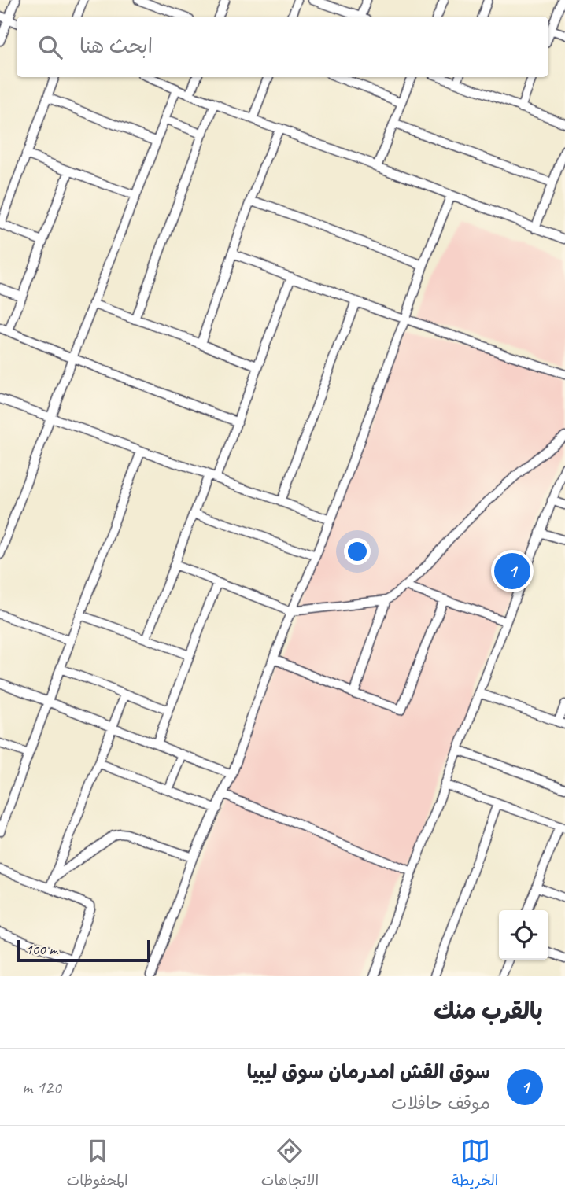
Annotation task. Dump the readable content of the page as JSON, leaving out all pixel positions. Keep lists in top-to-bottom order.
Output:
{
  "scale_bar": "100 m",
  "page": {
    "search": "ابحث هنا",
    "pins": "1",
    "scale": "100 m",
    "heading": "بالقرب منك",
    "list": [
      {
        "mark": "1",
        "name": "سوق القش امدرمان سوق ليبيا",
        "note": "موقف حافلات",
        "value": "120 m"
      }
    ],
    "nav": ["الخريطة", "الاتجاهات", "المحفوظات"]
  }
}
